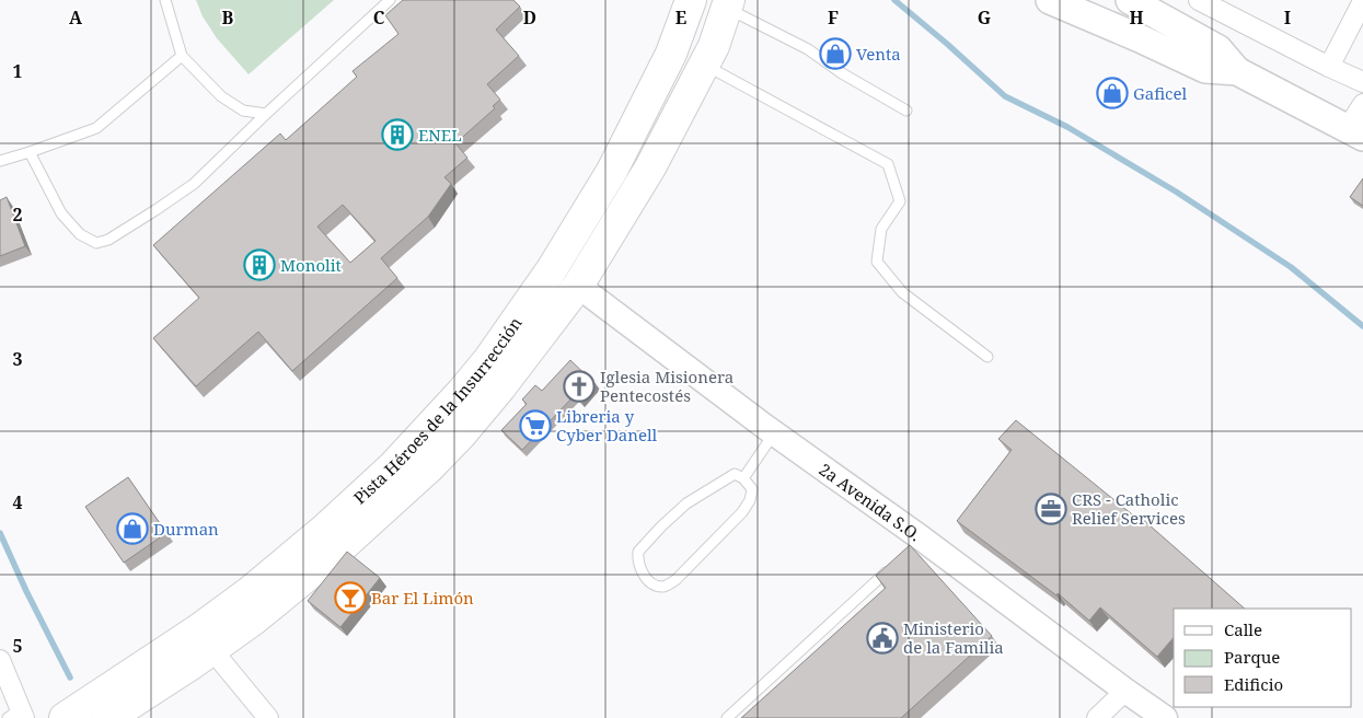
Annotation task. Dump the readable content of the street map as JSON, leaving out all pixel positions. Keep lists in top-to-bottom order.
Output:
{
  "streets": {
    "main road": ["Pista Héroes de la Insurrección"],
    "street": ["2a Avenida S.O."]
  },
  "crossings": [
    ["Pista Héroes de la Insurrección", "2a Avenida S.O."]
  ],
  "places": {
    "shop": ["Venta", "Gaficel", "Durman"],
    "building": ["ENEL", "Monolit"],
    "church": ["Iglesia Misionera Pentecostés"],
    "supermarket": ["Libreria y Cyber Danell"],
    "office": ["CRS - Catholic Relief Services"],
    "bar": ["Bar El Limón"],
    "public building": ["Ministerio de la Familia"]
  },
  "legend": ["Calle", "Parque", "Edificio"],
  "grid": {
    "columns": [
      "A",
      "B",
      "C",
      "D",
      "E",
      "F",
      "G",
      "H",
      "I"
    ],
    "rows": [
      "1",
      "2",
      "3",
      "4",
      "5"
    ]
  }
}
